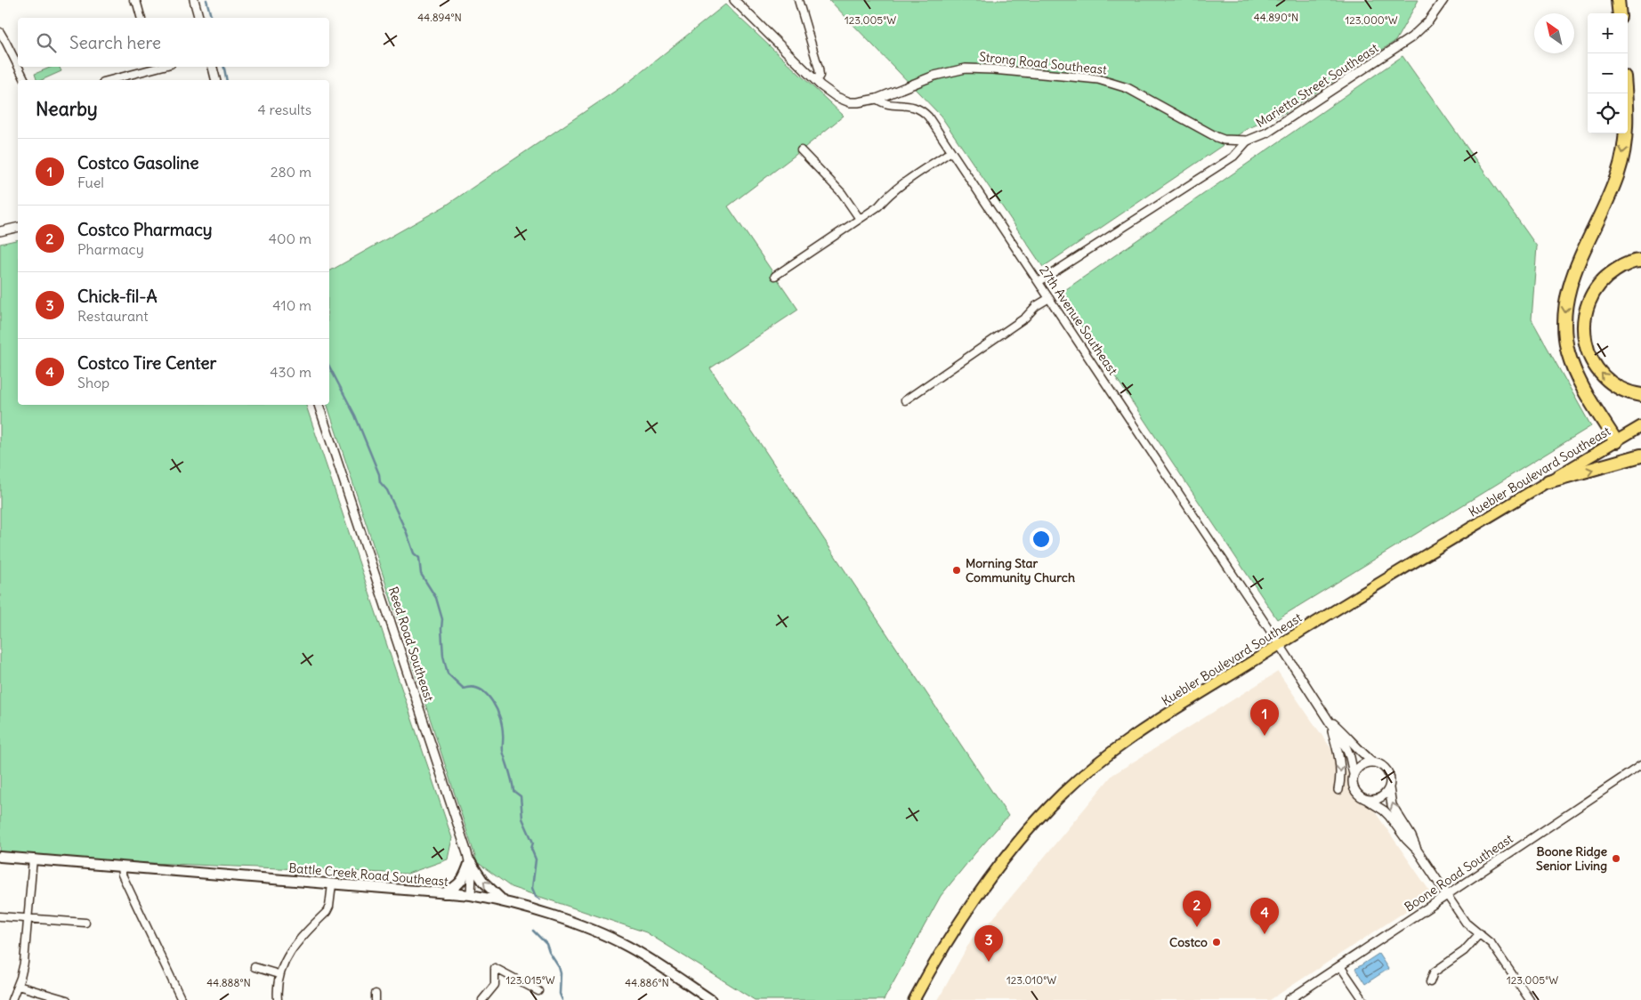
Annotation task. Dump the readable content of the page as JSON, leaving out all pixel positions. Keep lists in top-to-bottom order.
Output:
{
  "streets": {
    "main road": ["Kuebler Boulevard Southeast", "Battle Creek Road Southeast"],
    "street": [
      "Strong Road Southeast",
      "Marietta Street Southeast",
      "27th Avenue Southeast",
      "Reed Road Southeast",
      "Boone Road Southeast"
    ]
  },
  "crossings": [
    ["Strong Road Southeast", "Marietta Street Southeast"],
    ["Strong Road Southeast", "27th Avenue Southeast"],
    ["Marietta Street Southeast", "27th Avenue Southeast"],
    ["27th Avenue Southeast", "Kuebler Boulevard Southeast"],
    ["Reed Road Southeast", "Battle Creek Road Southeast"]
  ],
  "places": ["Morning Star Community Church", "Boone Ridge Senior Living", "Costco"],
  "north": "top left",
  "page": {
    "map_buttons": ["+", "−"],
    "search": "Search here",
    "heading": ["Nearby", "4 results"],
    "list": [
      {
        "mark": "1",
        "name": "Costco Gasoline",
        "note": "Fuel",
        "value": "280 m"
      },
      {
        "mark": "2",
        "name": "Costco Pharmacy",
        "note": "Pharmacy",
        "value": "400 m"
      },
      {
        "mark": "3",
        "name": "Chick-fil-A",
        "note": "Restaurant",
        "value": "410 m"
      },
      {
        "mark": "4",
        "name": "Costco Tire Center",
        "note": "Shop",
        "value": "430 m"
      }
    ],
    "pins": [
      "1",
      "2",
      "4",
      "3"
    ]
  },
  "coordinates": [
    "44.894°N",
    "44.890°N",
    "123.005°W",
    "123.000°W",
    "123.015°W",
    "123.010°W",
    "44.888°N",
    "44.886°N"
  ]
}
